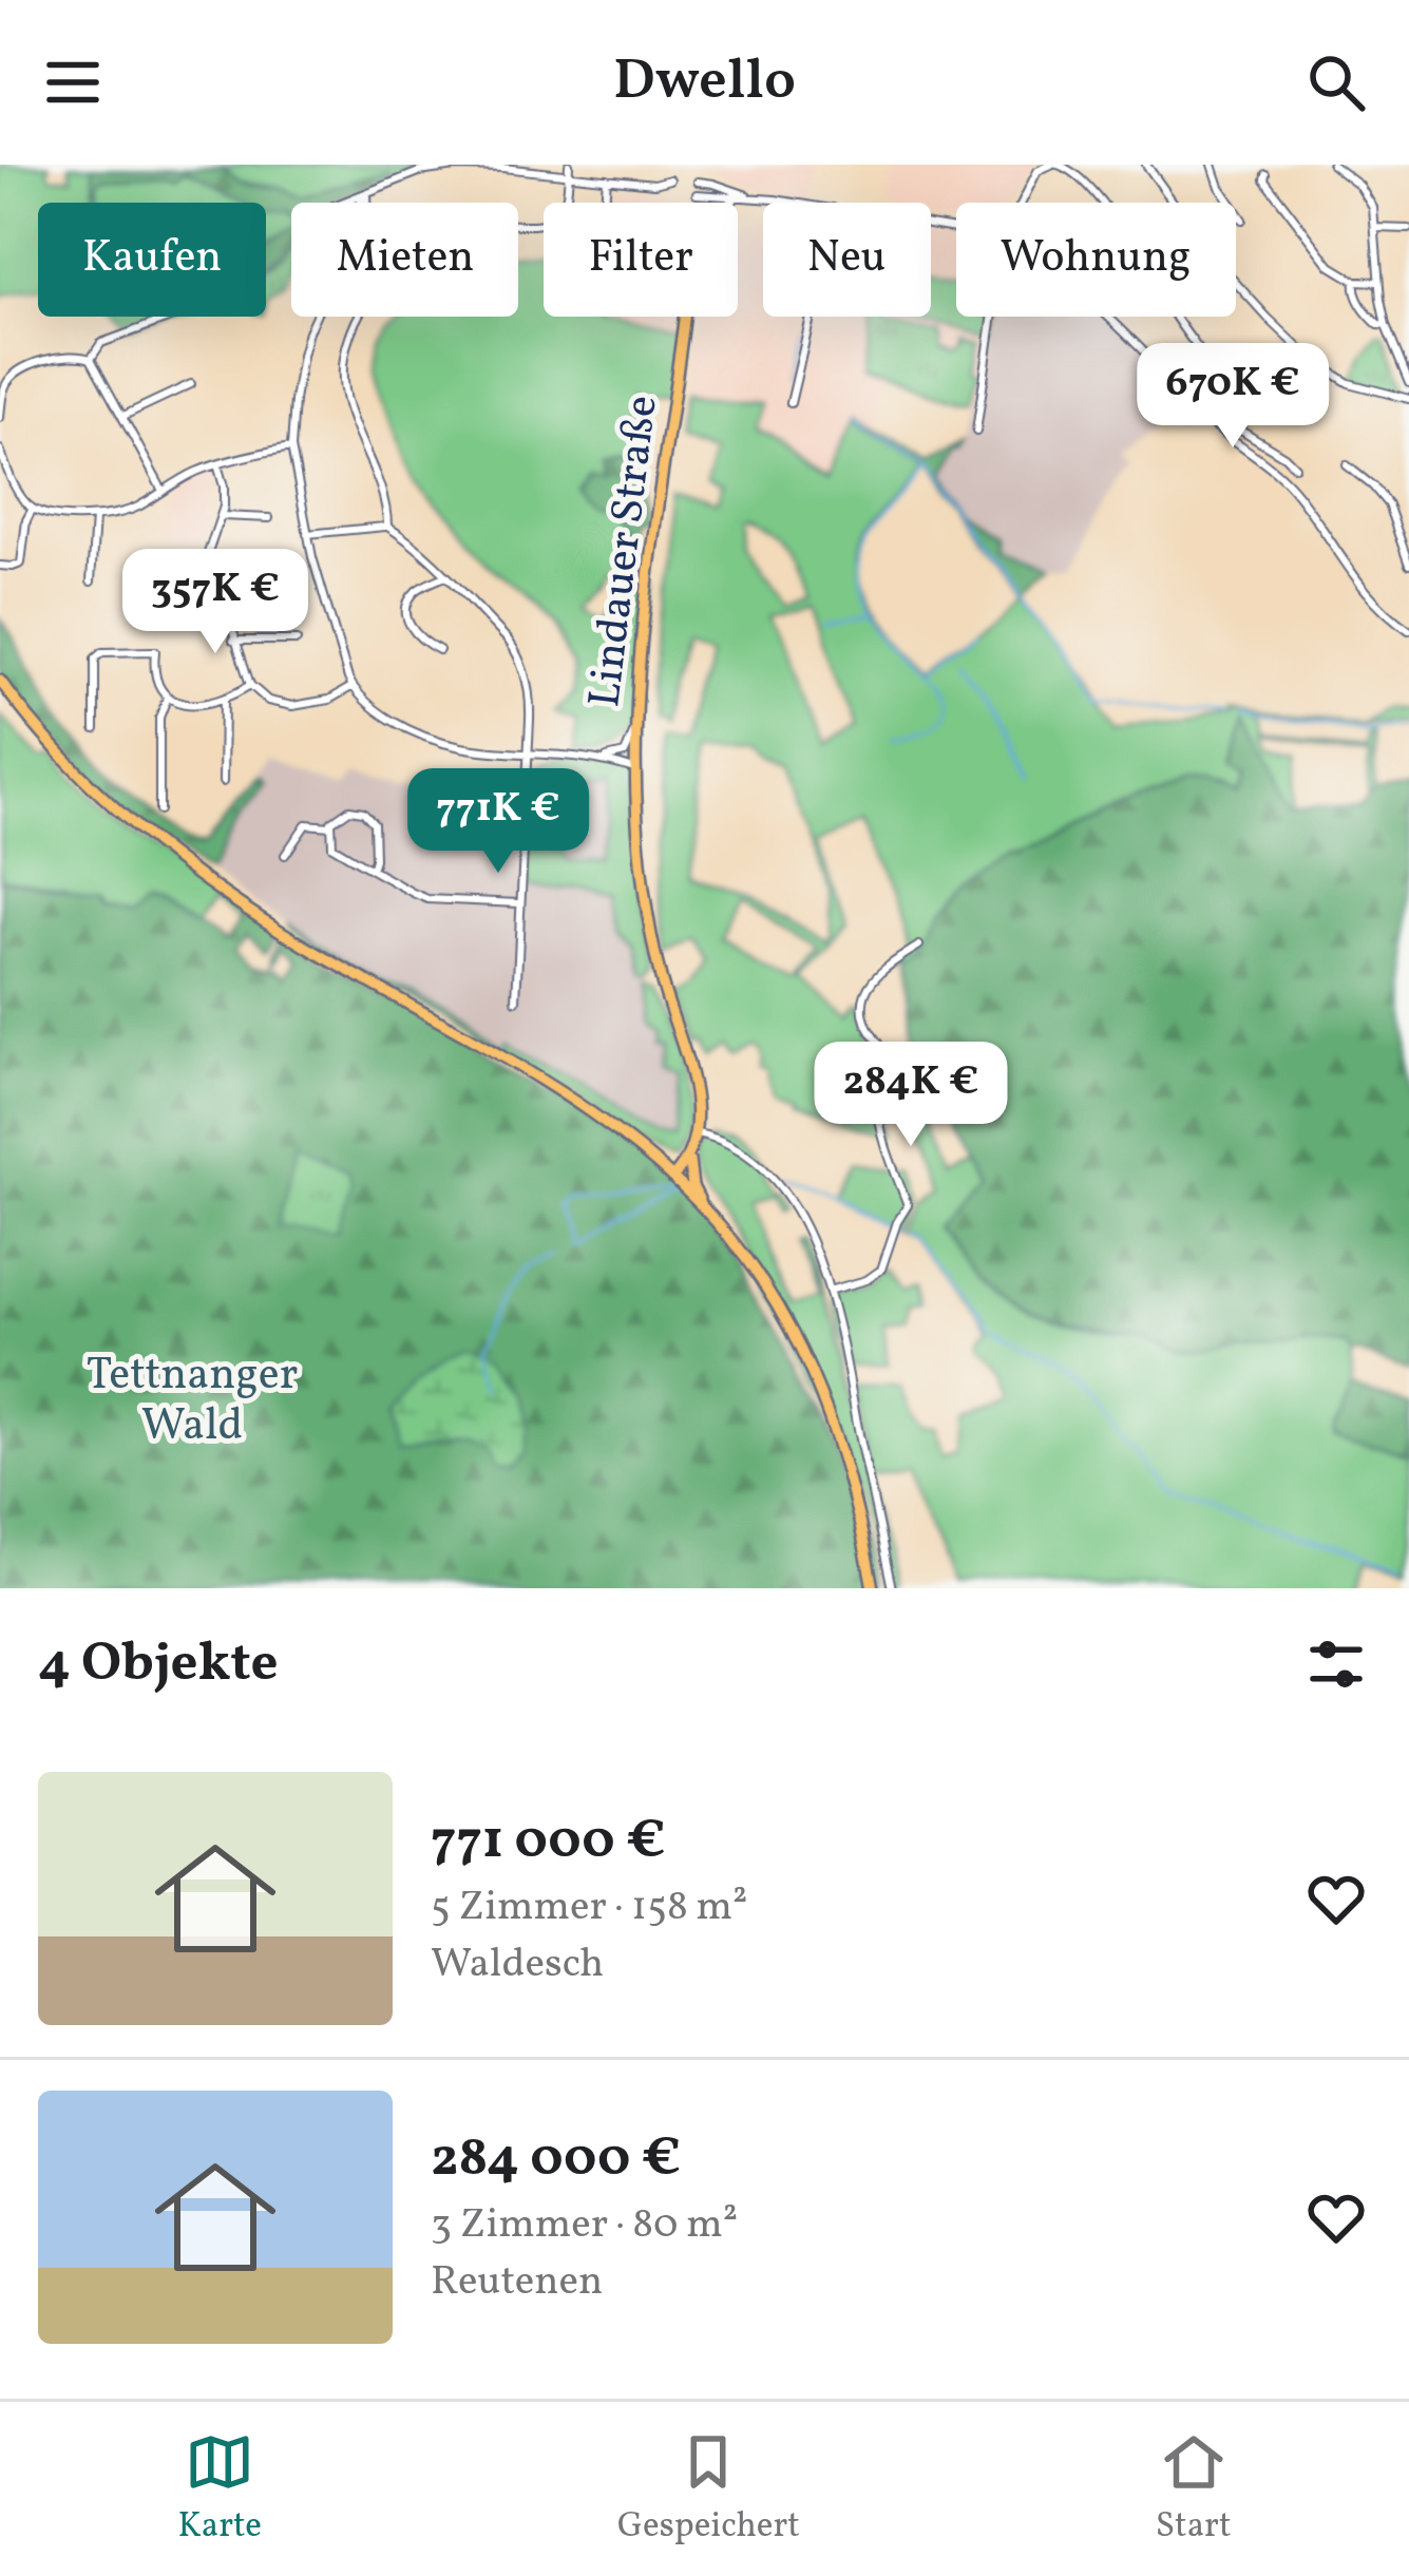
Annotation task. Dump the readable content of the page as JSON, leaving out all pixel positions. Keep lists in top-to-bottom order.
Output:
{
  "streets": {
    "main road": ["Lindauer Straße"]
  },
  "parks": ["Tettnanger Wald"],
  "page": {
    "header": "Dwello",
    "chip": [
      "Kaufen",
      "Mieten",
      "Filter",
      "Neu",
      "Wohnung"
    ],
    "price": [
      "670K €",
      "357K €",
      "771K €",
      "284K €"
    ],
    "heading": "4 Objekte",
    "list": [
      {
        "name": "771 000 €",
        "note": "5 Zimmer · 158 m² · Waldesch"
      },
      {
        "name": "284 000 €",
        "note": "3 Zimmer · 80 m² · Reutenen"
      }
    ],
    "tabs": ["Karte", "Gespeichert", "Start"]
  }
}
